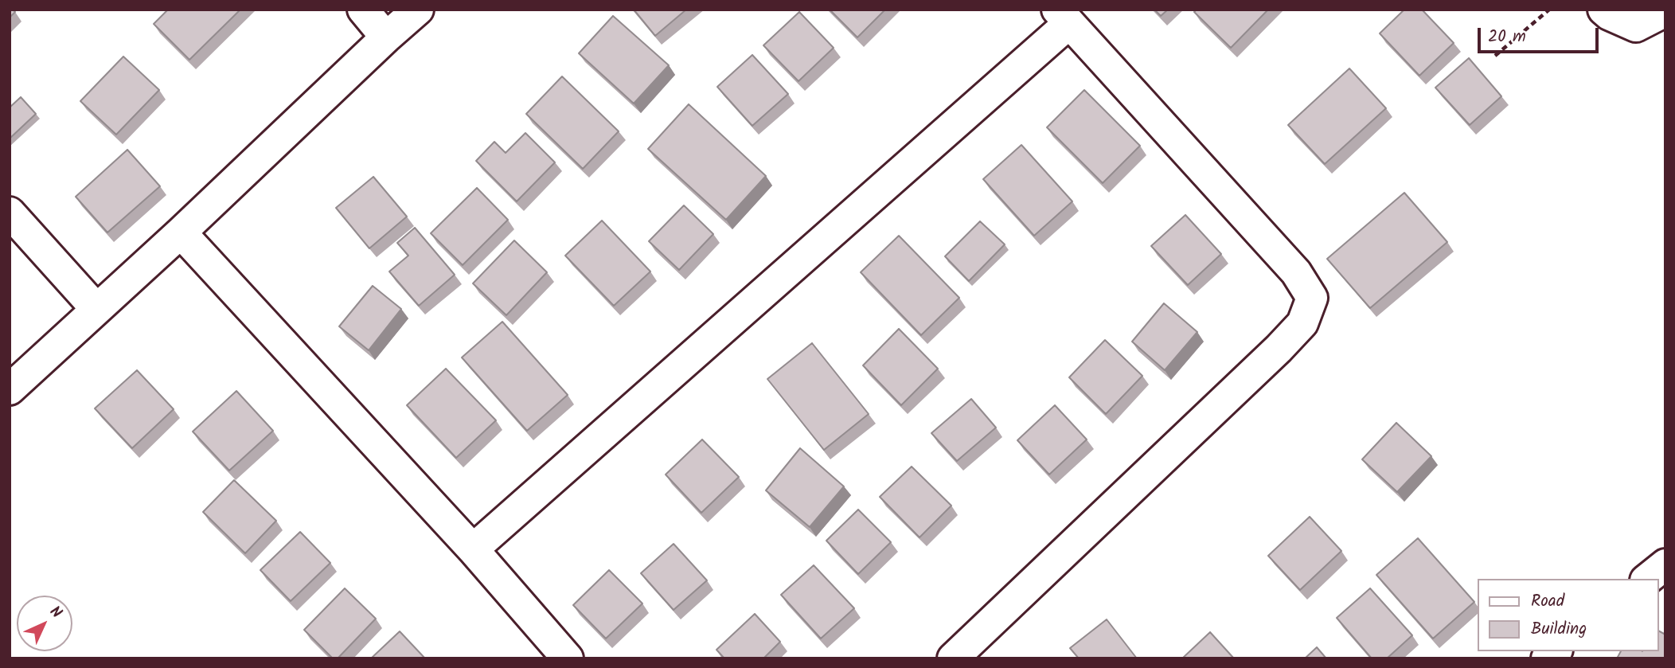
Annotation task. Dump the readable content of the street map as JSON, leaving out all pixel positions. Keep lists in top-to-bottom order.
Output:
{
  "legend": ["Road", "Building"],
  "scale_bar": "20 m",
  "north": "top right"
}
